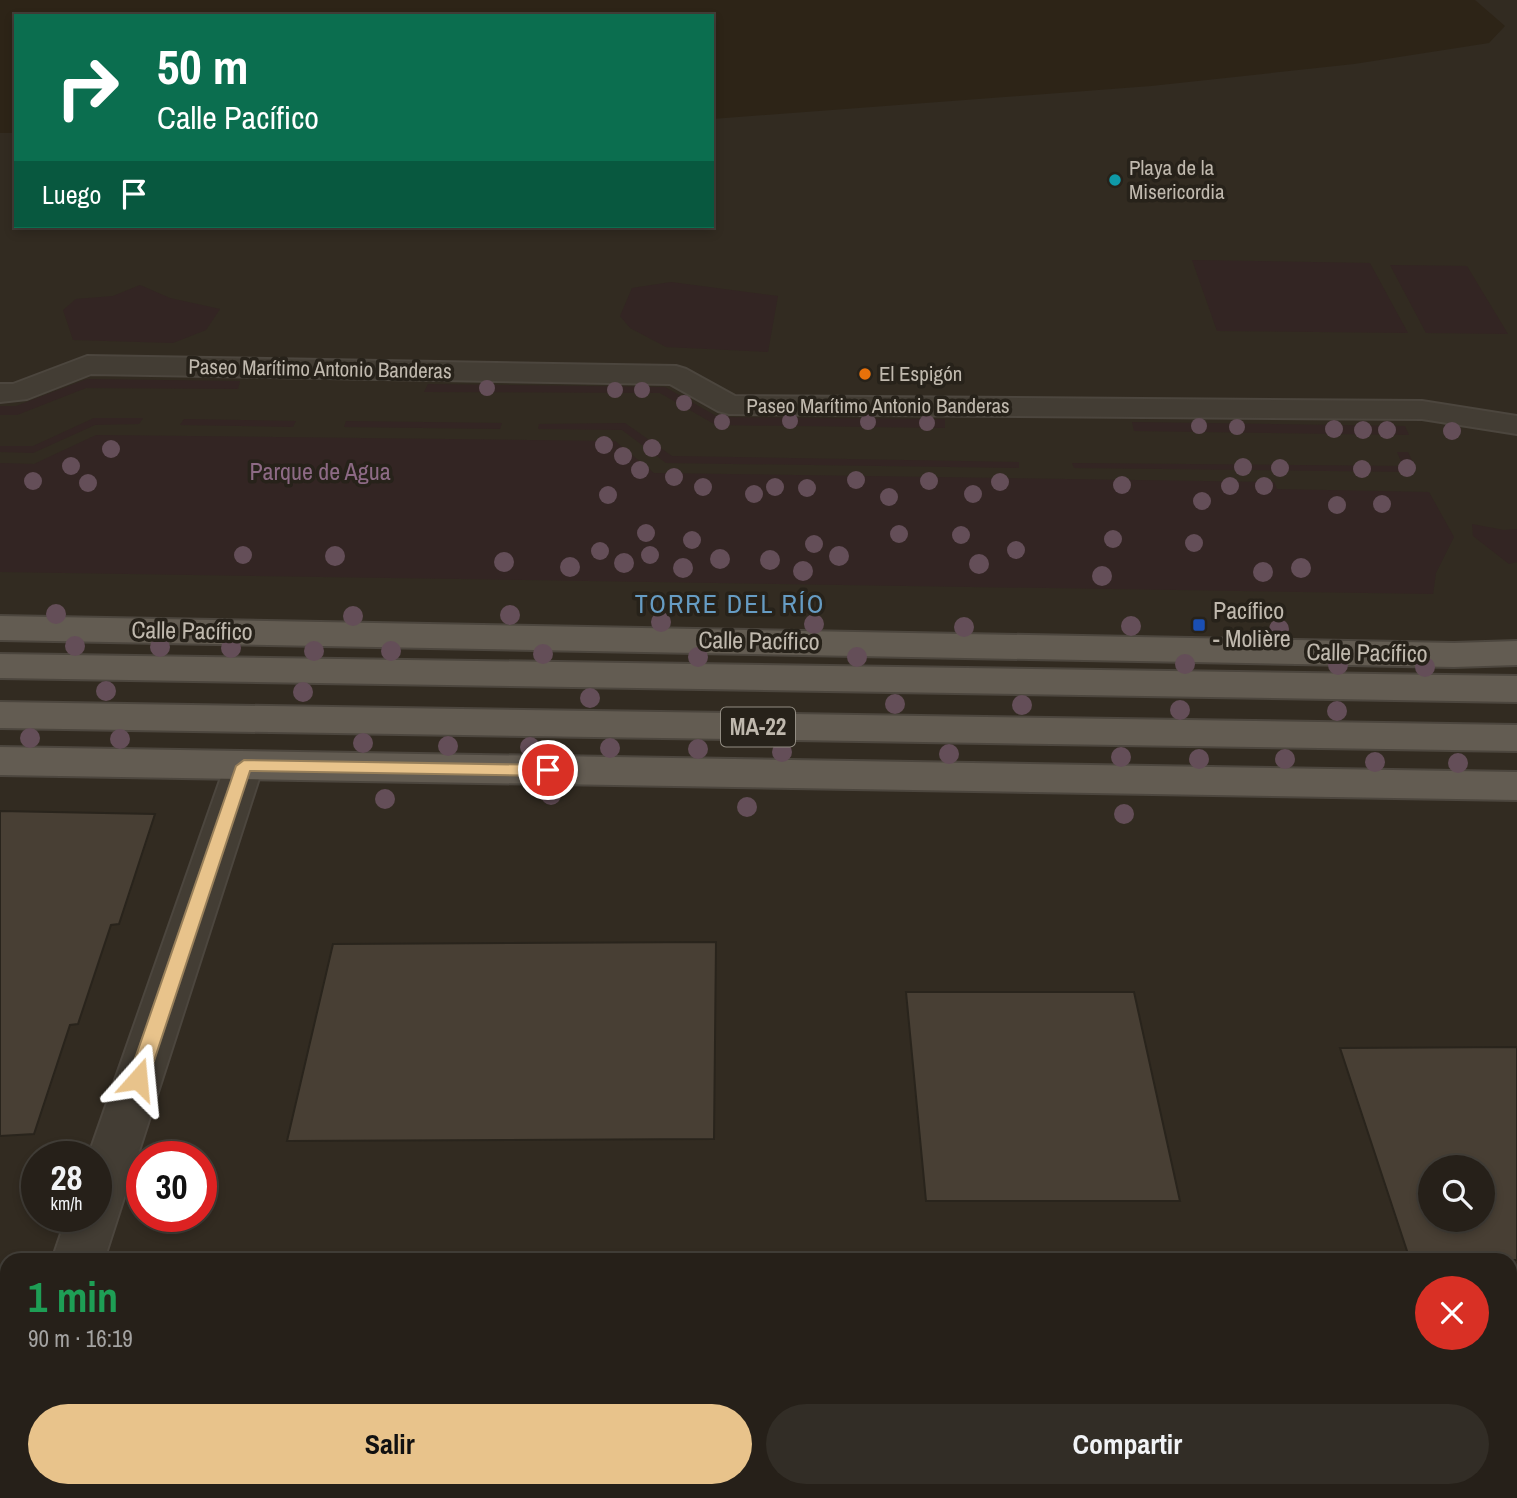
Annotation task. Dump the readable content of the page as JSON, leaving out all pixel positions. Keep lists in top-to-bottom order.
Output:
{
  "streets": {
    "main road": ["Calle Pacífico", "MA-22"],
    "street": ["Paseo Marítimo Antonio Banderas"]
  },
  "districts": ["TORRE DEL RÍO"],
  "parks": ["Parque de Agua"],
  "places": {
    "other": ["Playa de la Misericordia", "El Espigón"],
    "transit": ["Pacífico - Molière"]
  },
  "page": {
    "turn": ["50 m", "Calle Pacífico"],
    "then": "Luego",
    "speed": "28 km/h",
    "limit": "30",
    "heading": ["1 min", "90 m · 16:19"],
    "buttons": ["Salir", "Compartir"]
  }
}
